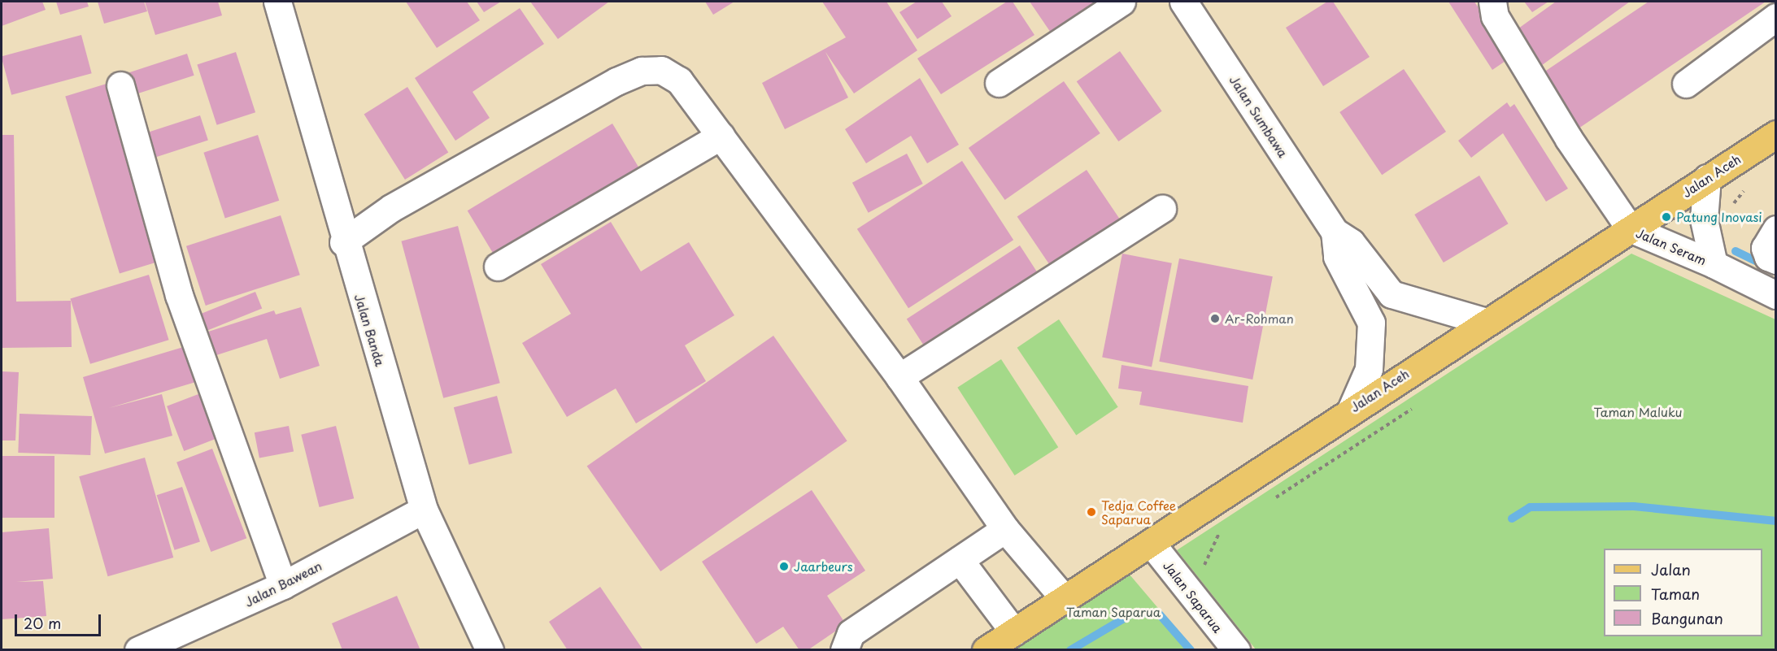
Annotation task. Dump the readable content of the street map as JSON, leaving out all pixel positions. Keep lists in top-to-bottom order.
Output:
{
  "streets": {
    "main road": ["Jalan Aceh"],
    "street": [
      "Jalan Sumbawa",
      "Jalan Seram",
      "Jalan Banda",
      "Jalan Bawean",
      "Jalan Saparua"
    ]
  },
  "crossings": [
    ["Jalan Sumbawa", "Jalan Aceh"],
    ["Jalan Aceh", "Jalan Seram"],
    ["Jalan Aceh", "Jalan Saparua"],
    ["Jalan Banda", "Jalan Bawean"]
  ],
  "parks": ["Taman Maluku", "Taman Saparua"],
  "places": [
    "Patung Inovasi",
    "Ar-Rohman",
    "Tedja Coffee Saparua",
    "Jaarbeurs"
  ],
  "legend": ["Jalan", "Taman", "Bangunan"],
  "scale_bar": "20 m"
}
